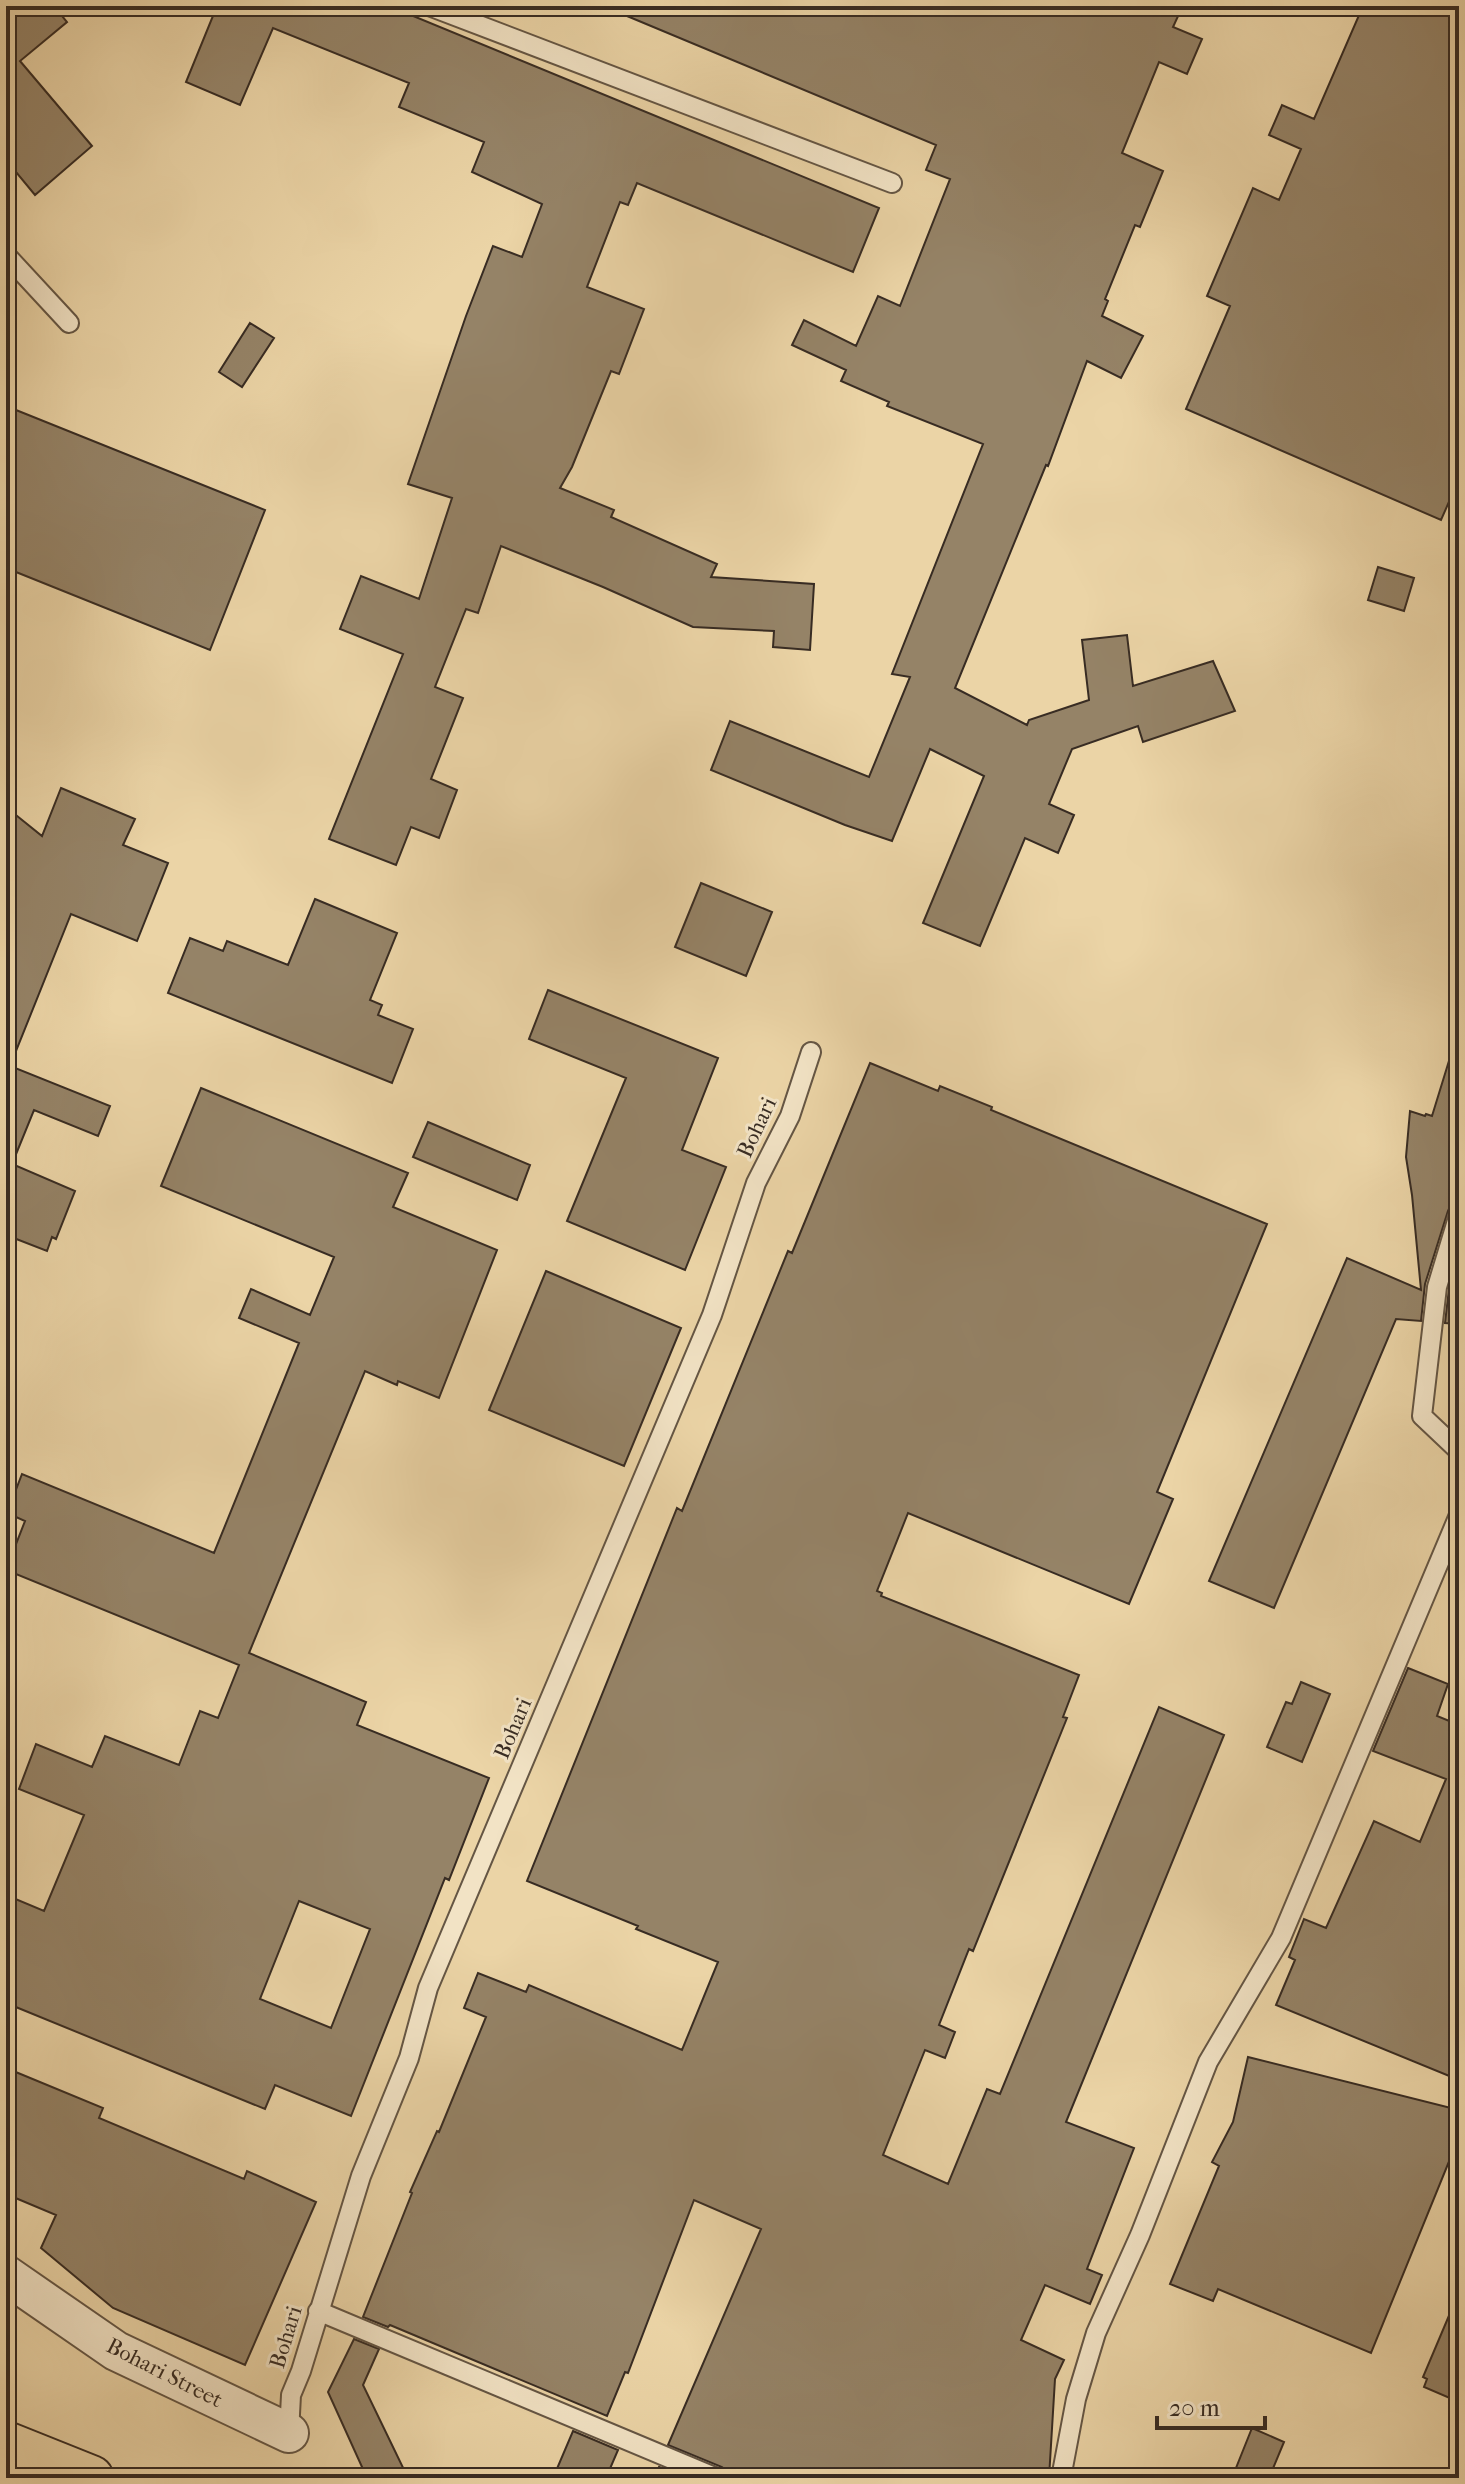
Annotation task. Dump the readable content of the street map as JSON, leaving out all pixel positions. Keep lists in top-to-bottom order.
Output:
{
  "streets": {
    "street": ["Bohari Street"],
    "lane": ["Bohari"]
  },
  "crossings": [
    ["Bohari", "Bohari Street"]
  ],
  "scale_bar": "20 m"
}
